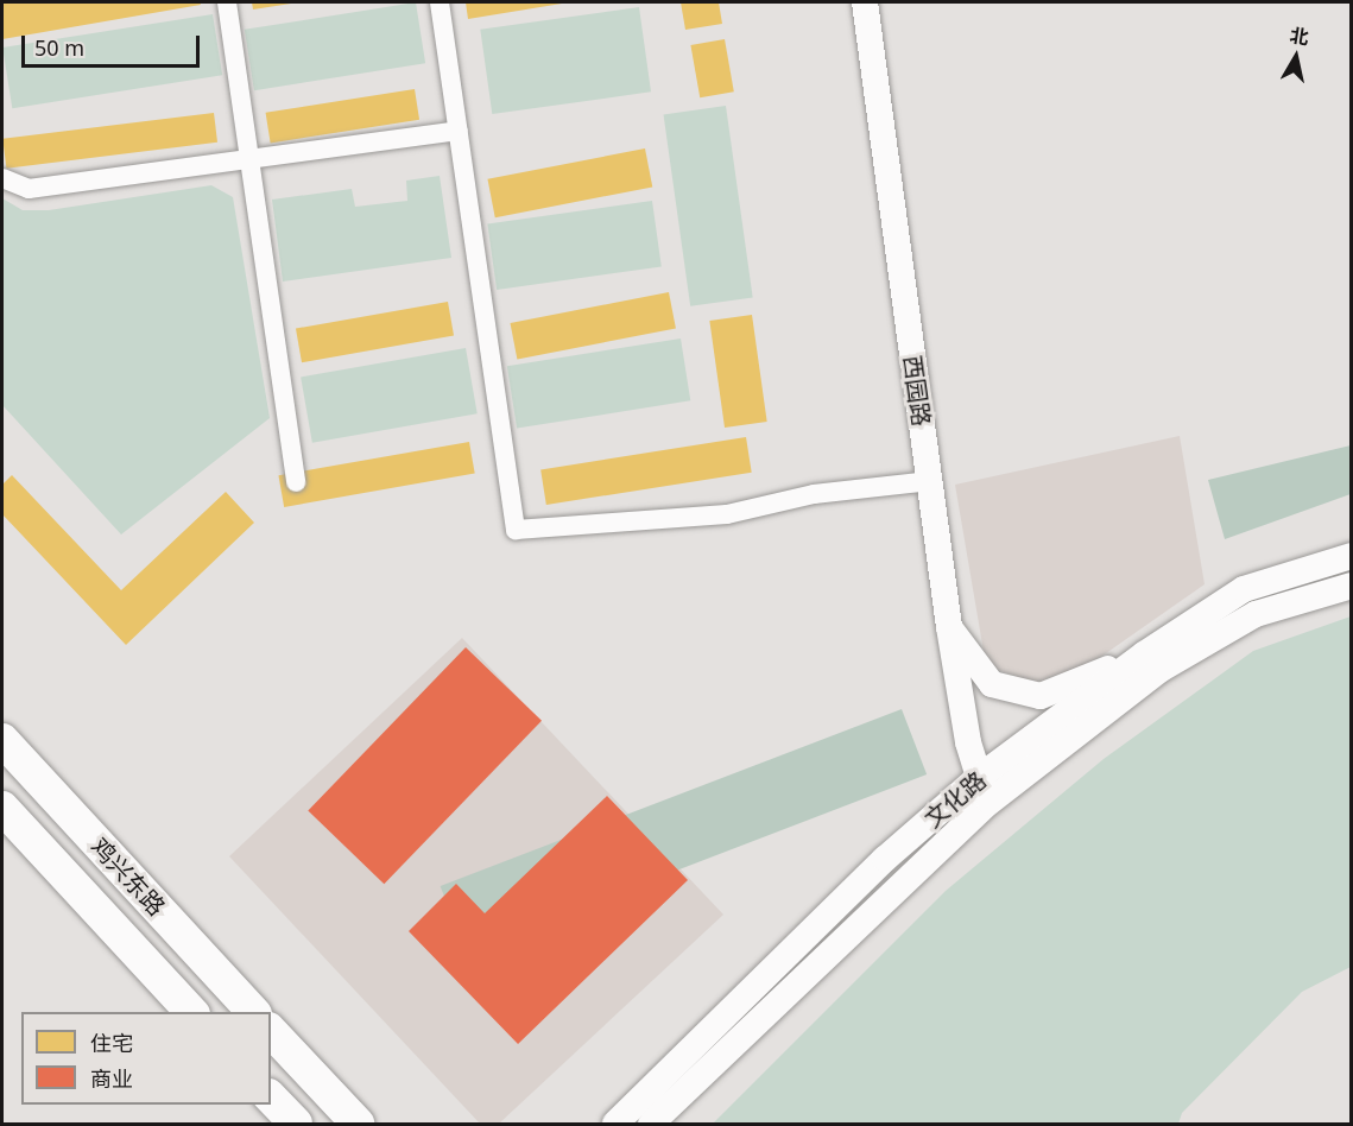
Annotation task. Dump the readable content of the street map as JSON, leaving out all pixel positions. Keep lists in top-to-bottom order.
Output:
{
  "streets": {
    "highway": ["鸡兴东路"],
    "main road": ["西园路", "文化路"]
  },
  "crossings": [
    ["西园路", "文化路"]
  ],
  "legend": ["住宅", "商业"],
  "scale_bar": "50 m",
  "north": "top"
}
